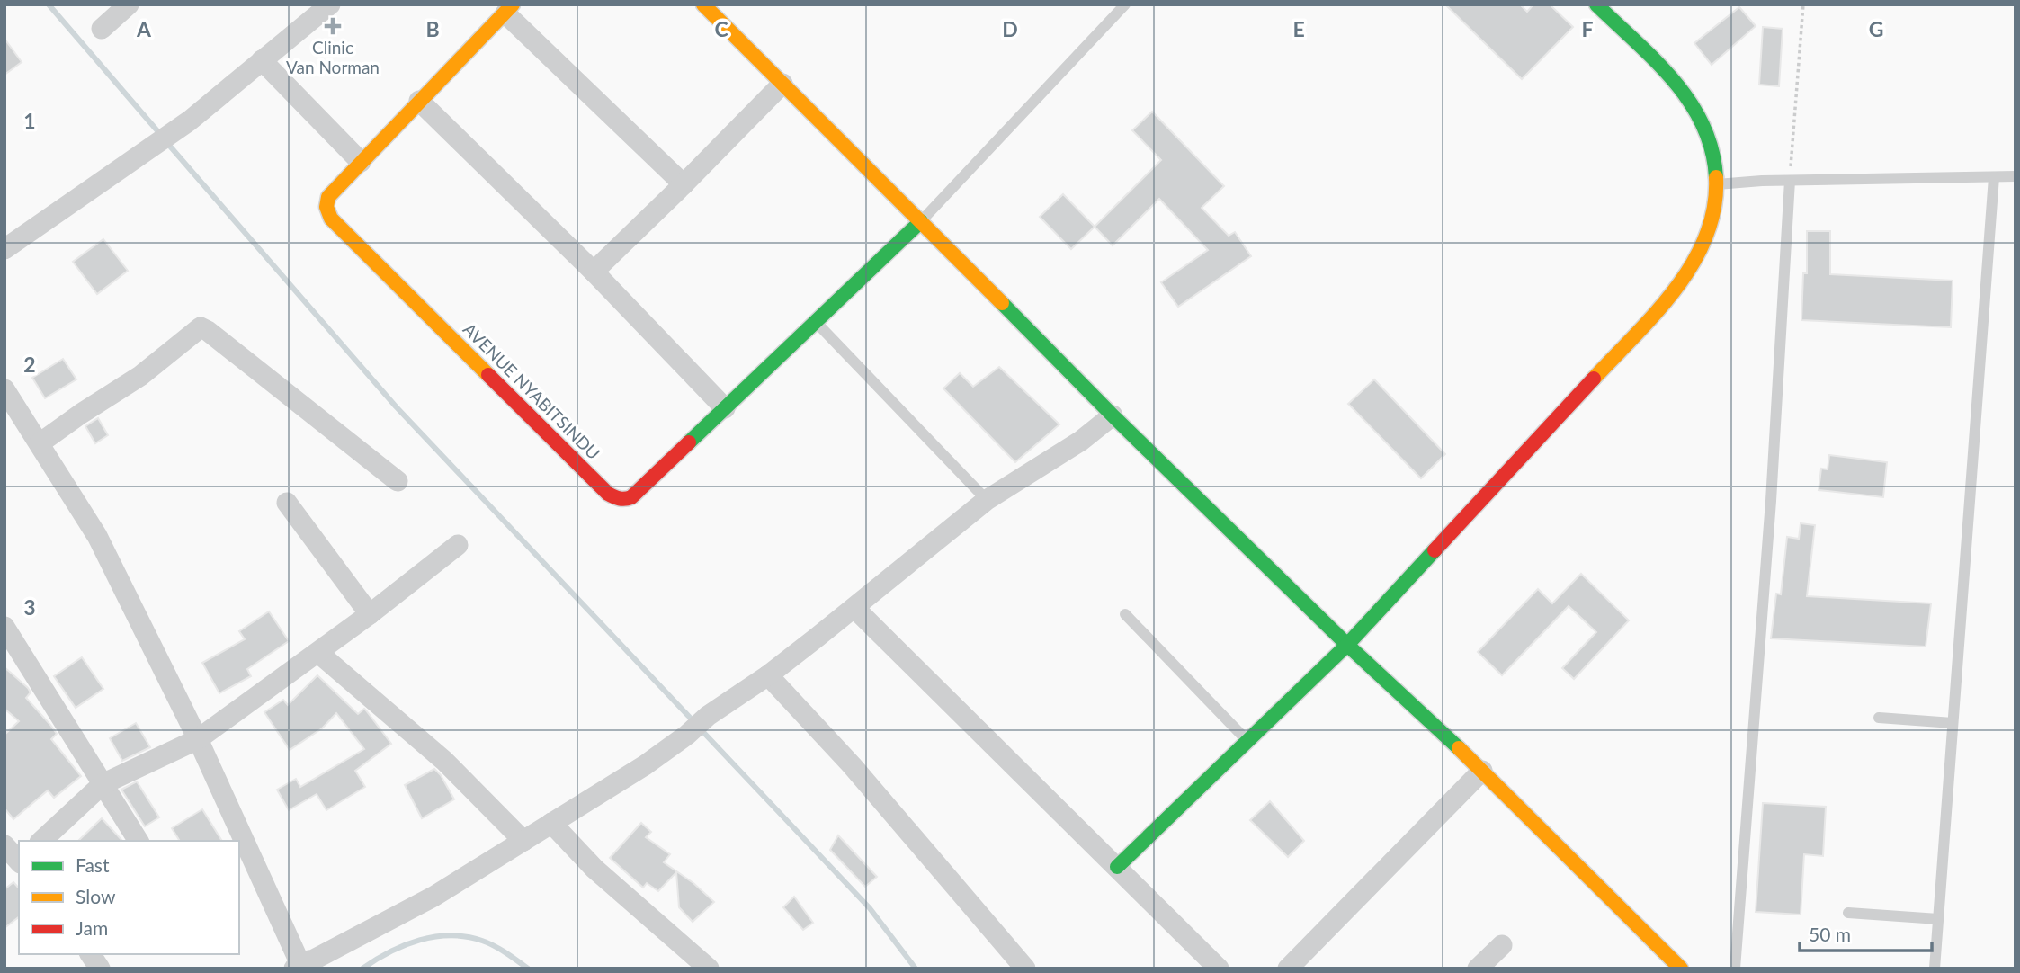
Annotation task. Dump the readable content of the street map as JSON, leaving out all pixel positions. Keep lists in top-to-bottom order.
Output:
{
  "streets": {
    "street": ["AVENUE NYABITSINDU"]
  },
  "places": {
    "health": ["Clinic Van Norman"]
  },
  "legend": ["Fast", "Slow", "Jam"],
  "scale_bar": "50 m",
  "grid": {
    "columns": [
      "A",
      "B",
      "C",
      "D",
      "E",
      "F",
      "G"
    ],
    "rows": ["1", "2", "3"]
  }
}
